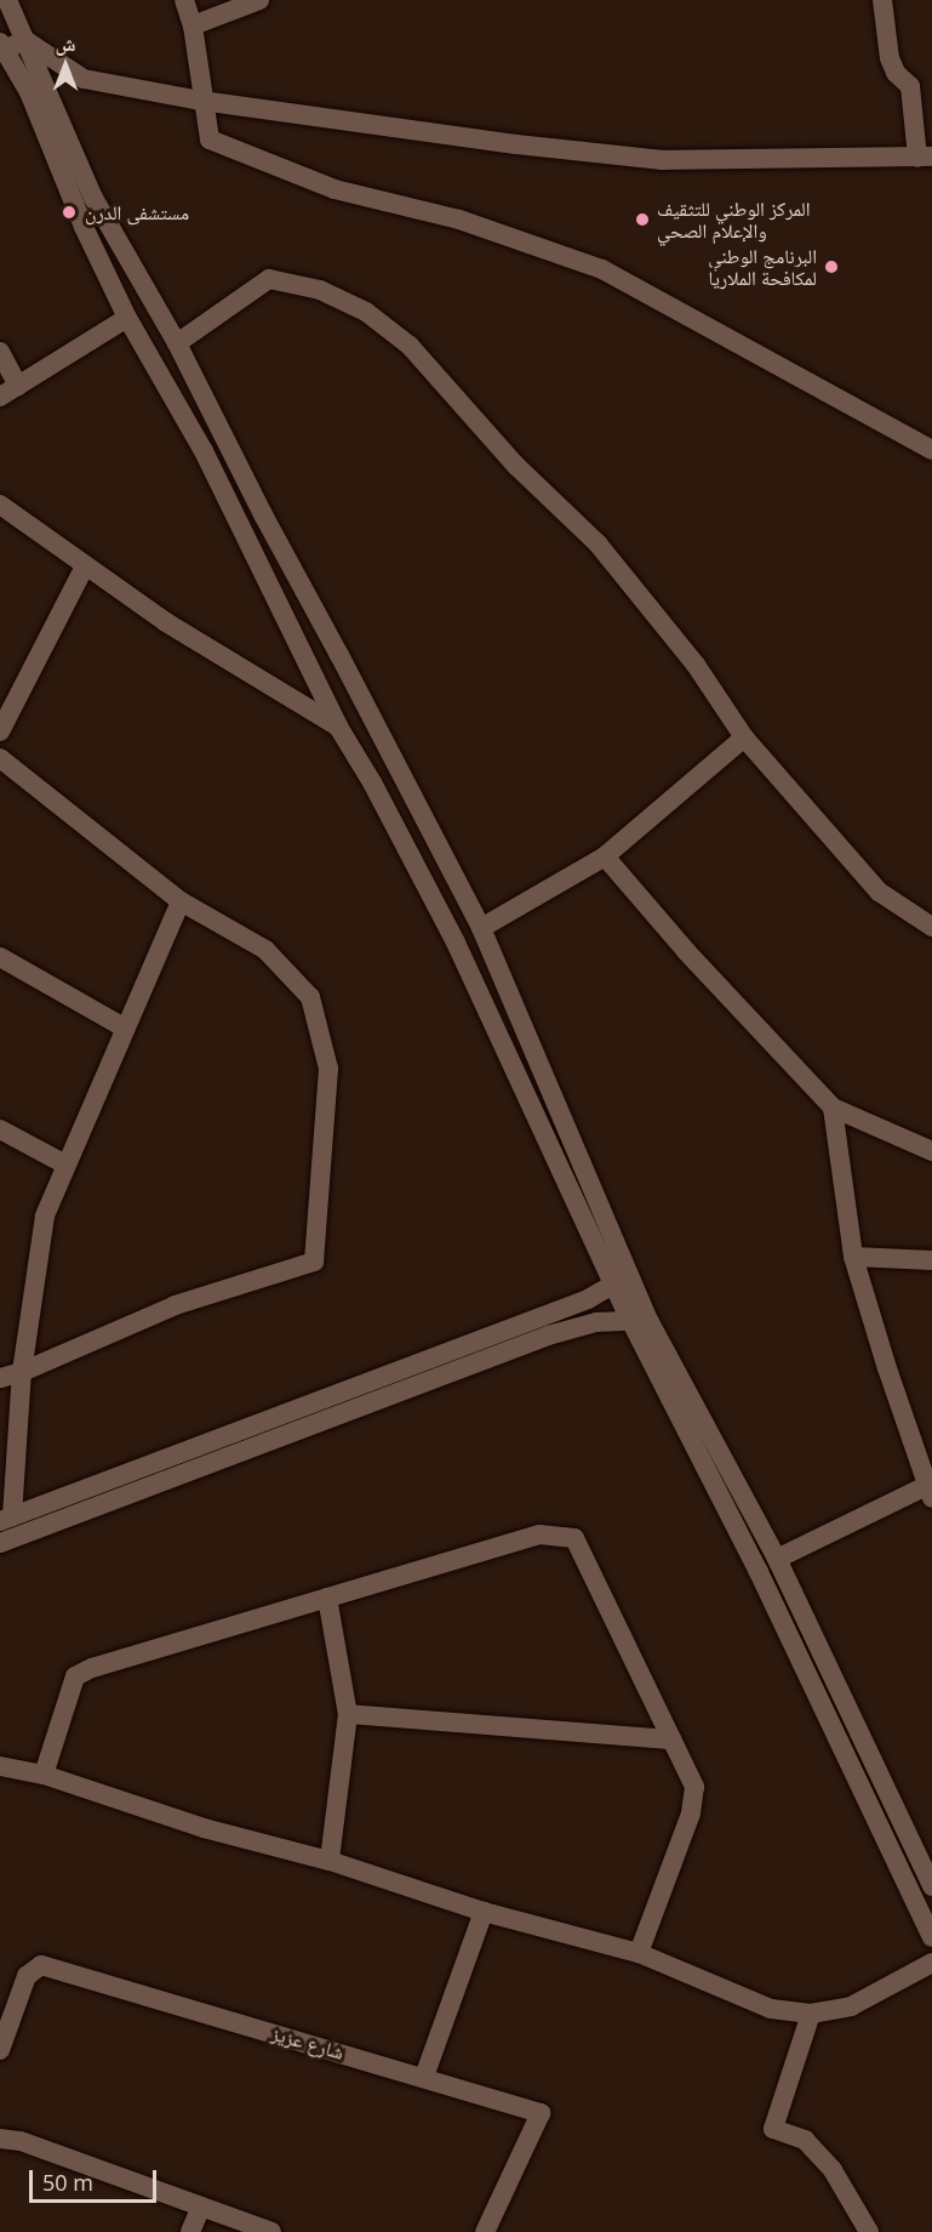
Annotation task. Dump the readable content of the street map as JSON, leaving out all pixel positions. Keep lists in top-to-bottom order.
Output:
{
  "streets": {
    "street": ["شارع عزيز"]
  },
  "places": ["مستشفى الدرن", "المركز الوطني للتثقيف والإعلام الصحي", "البرنامج الوطني لمكافحة الملاريا"],
  "scale_bar": "50 m",
  "north": "top"
}
